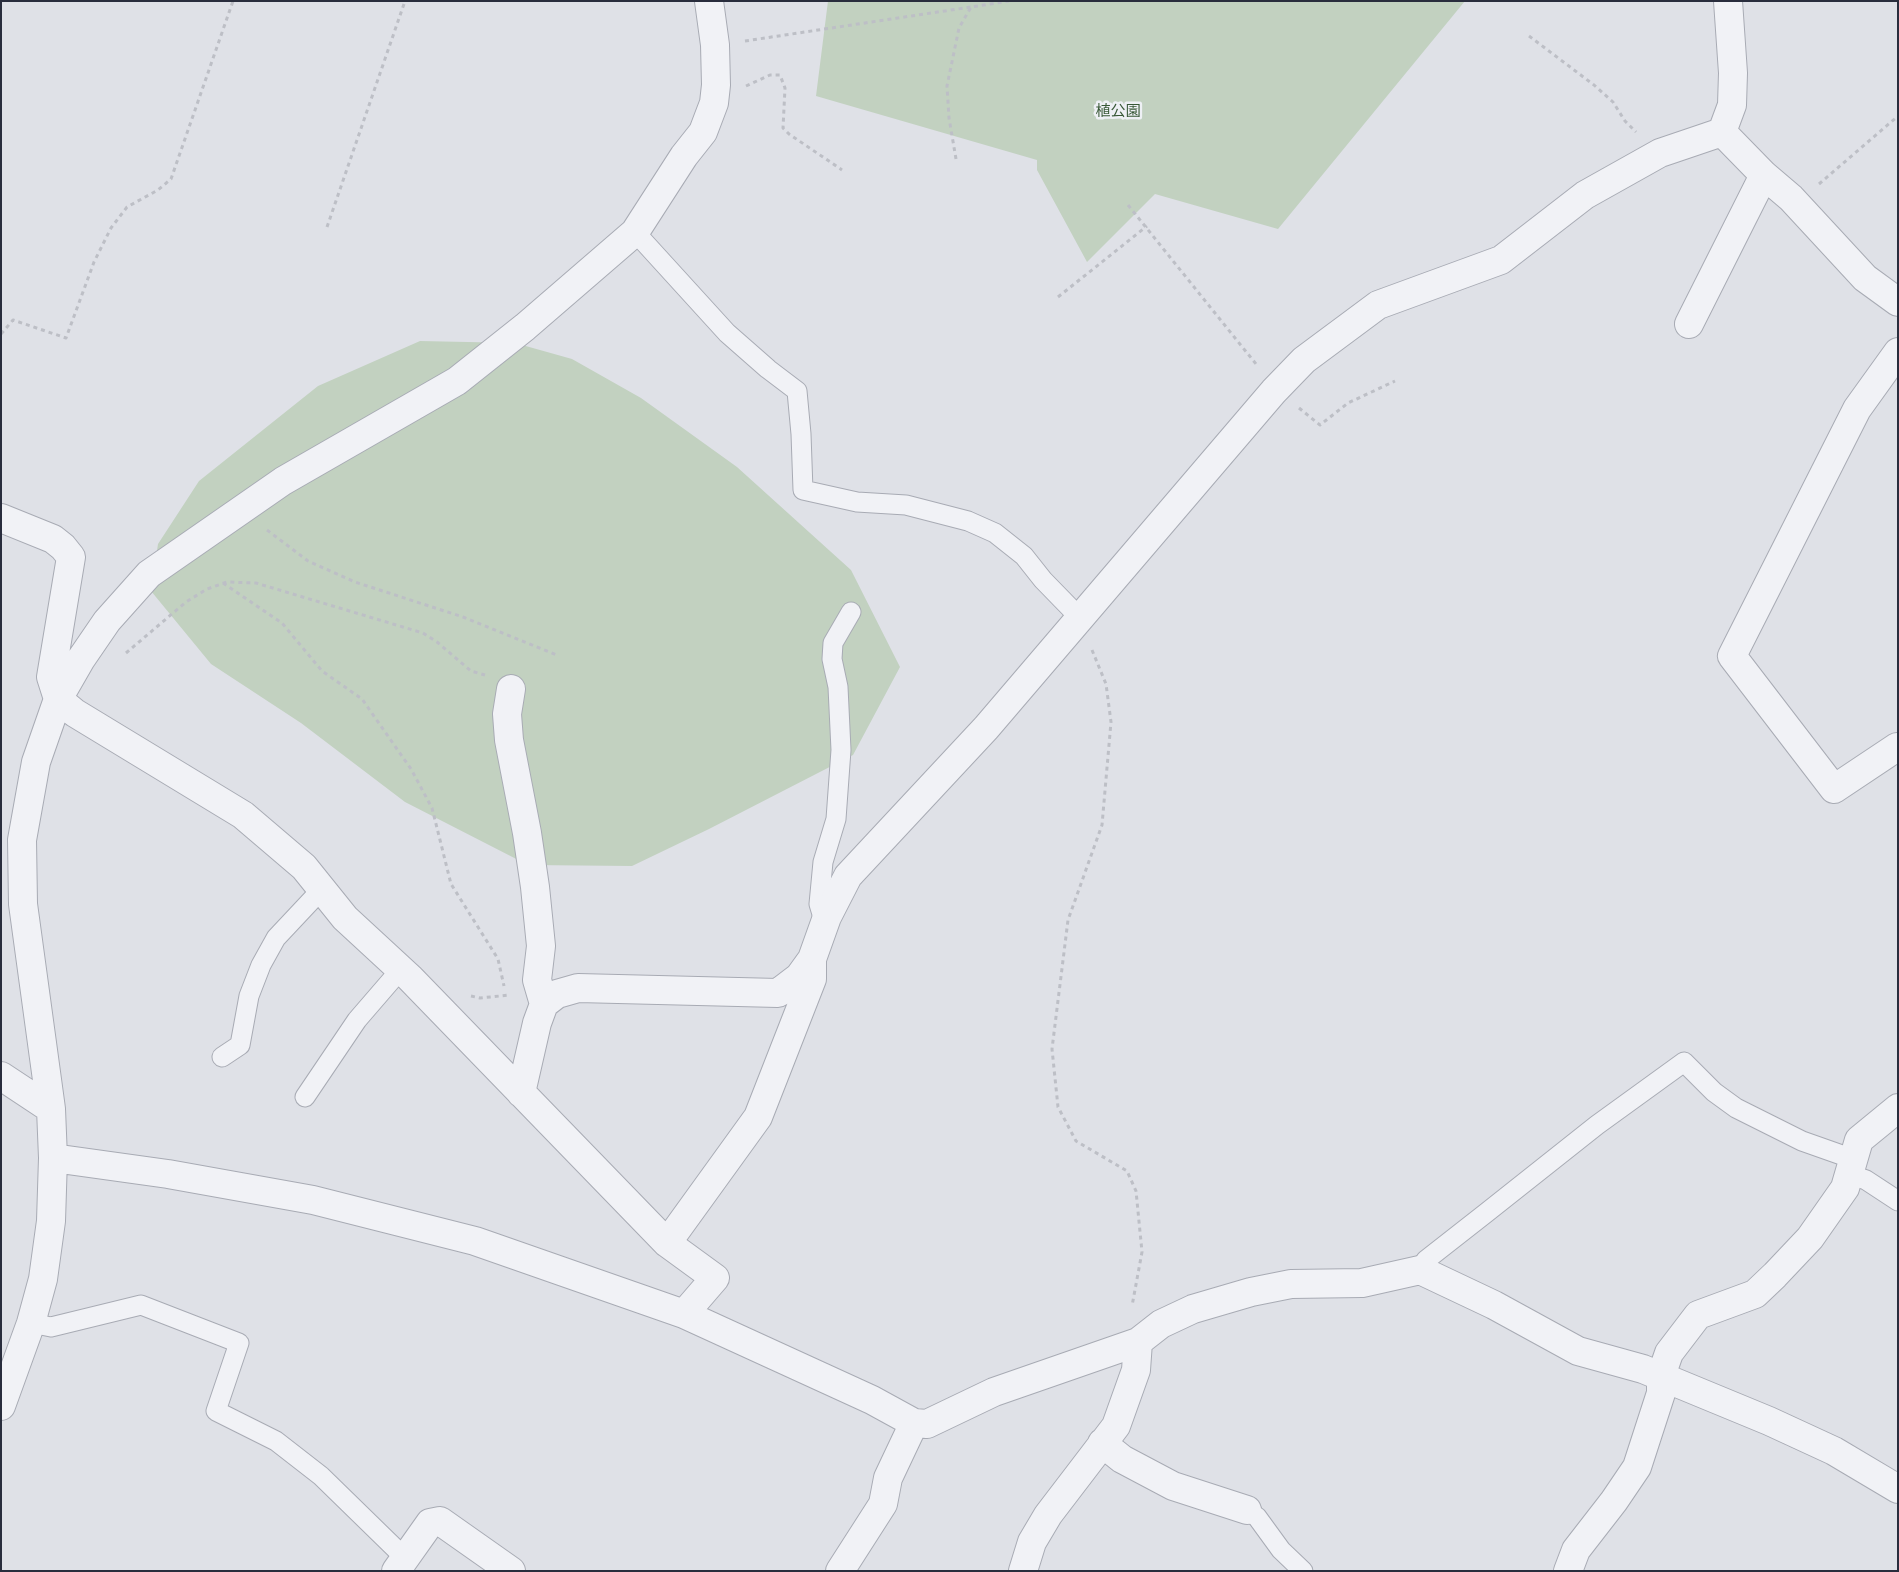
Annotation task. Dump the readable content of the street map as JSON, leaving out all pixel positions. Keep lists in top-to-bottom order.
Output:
{
  "parks": ["植公園"]
}
